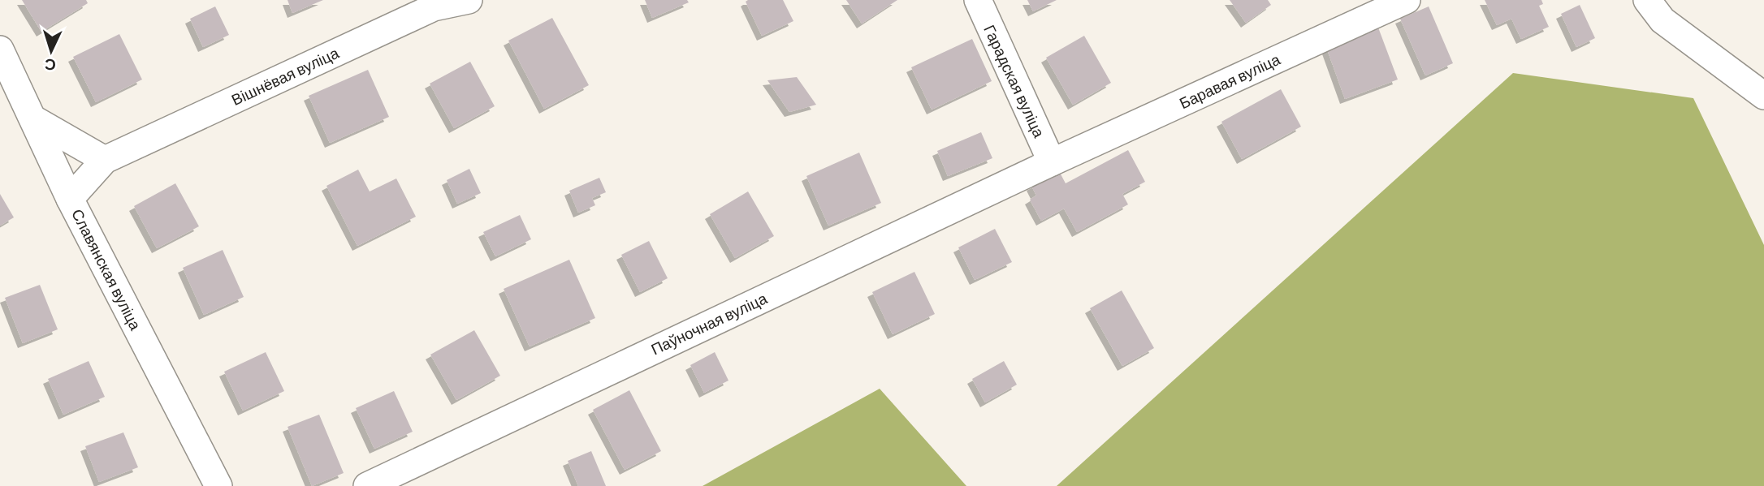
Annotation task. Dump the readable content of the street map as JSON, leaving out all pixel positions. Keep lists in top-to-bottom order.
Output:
{
  "streets": {
    "street": [
      "Вішнёвая вуліца",
      "Гарадская вуліца",
      "Баравая вуліца",
      "Славянская вуліца",
      "Паўночная вуліца"
    ]
  },
  "crossings": [
    ["Вішнёвая вуліца", "Славянская вуліца"],
    ["Гарадская вуліца", "Баравая вуліца"],
    ["Гарадская вуліца", "Паўночная вуліца"],
    ["Баравая вуліца", "Паўночная вуліца"]
  ],
  "north": "bottom"
}
